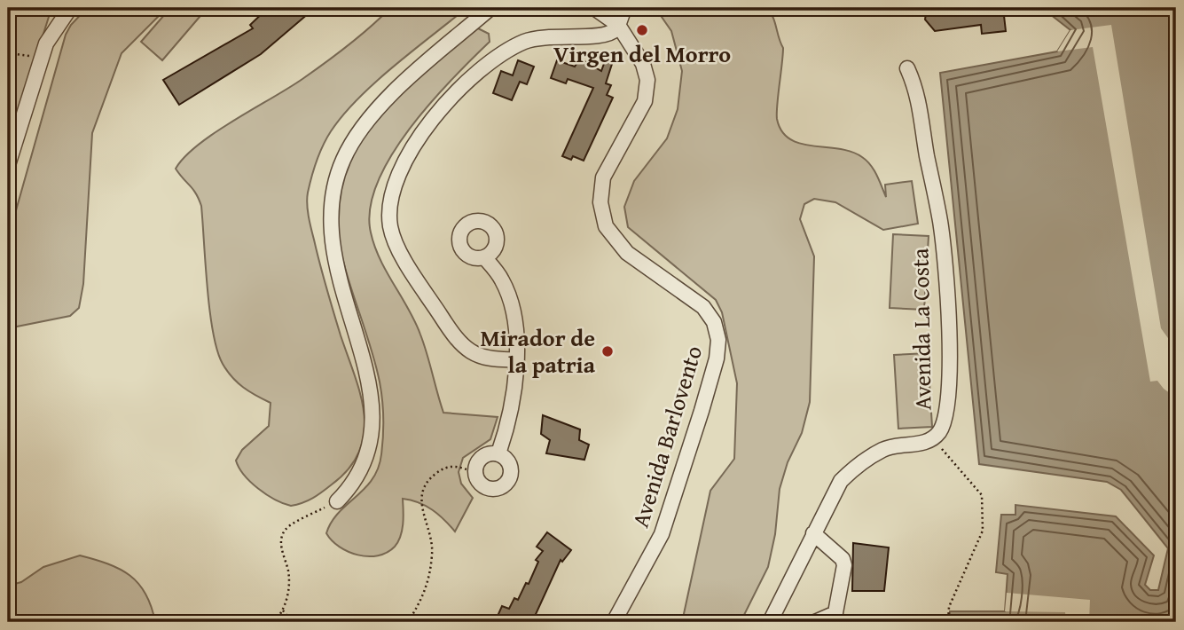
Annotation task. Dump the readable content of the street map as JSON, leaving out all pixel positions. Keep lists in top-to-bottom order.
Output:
{
  "streets": {
    "street": ["Avenida La Costa", "Avenida Barlovento"]
  },
  "places": ["Virgen del Morro", "Mirador de la patria"]
}
